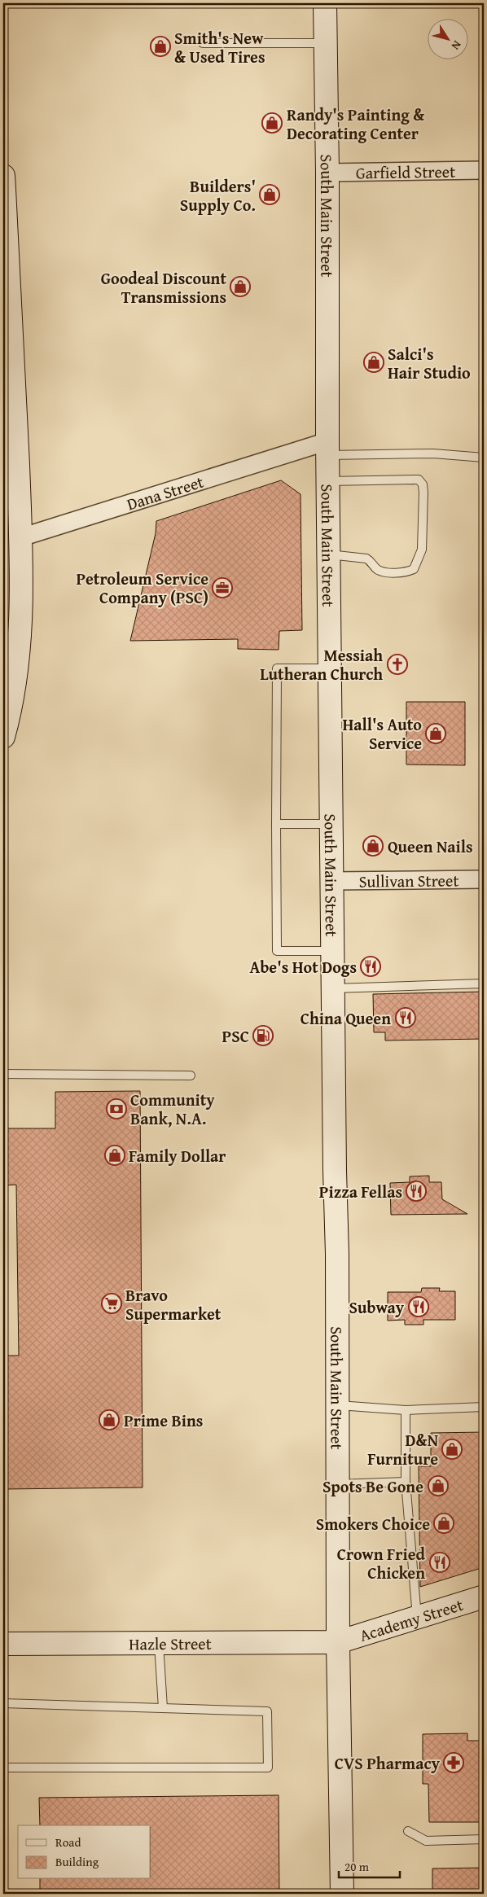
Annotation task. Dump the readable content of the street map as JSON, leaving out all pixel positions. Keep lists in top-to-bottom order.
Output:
{
  "streets": {
    "street": [
      "Garfield Street",
      "South Main Street",
      "Dana Street",
      "Sullivan Street",
      "Academy Street",
      "Hazle Street"
    ]
  },
  "crossings": [
    ["Garfield Street", "South Main Street"],
    ["South Main Street", "Dana Street"],
    ["South Main Street", "Sullivan Street"],
    ["South Main Street", "Academy Street"],
    ["South Main Street", "Hazle Street"],
    ["Academy Street", "Hazle Street"]
  ],
  "places": {
    "shop": [
      "Smith's New & Used Tires",
      "Randy's Painting & Decorating Center",
      "Builders' Supply Co.",
      "Goodeal Discount Transmissions",
      "Salci's Hair Studio",
      "Hall's Auto Service",
      "Queen Nails",
      "Family Dollar",
      "Prime Bins",
      "D&N Furniture",
      "Spots Be Gone",
      "Smokers Choice"
    ],
    "office": ["Petroleum Service Company (PSC)"],
    "church": ["Messiah Lutheran Church"],
    "restaurant": [
      "Abe's Hot Dogs",
      "China Queen",
      "Pizza Fellas",
      "Subway",
      "Crown Fried Chicken"
    ],
    "fuel station": ["PSC"],
    "bank": ["Community Bank, N.A."],
    "supermarket": ["Bravo Supermarket"],
    "pharmacy": ["CVS Pharmacy"]
  },
  "legend": ["Road", "Building"],
  "scale_bar": "20 m",
  "north": "bottom right"
}
